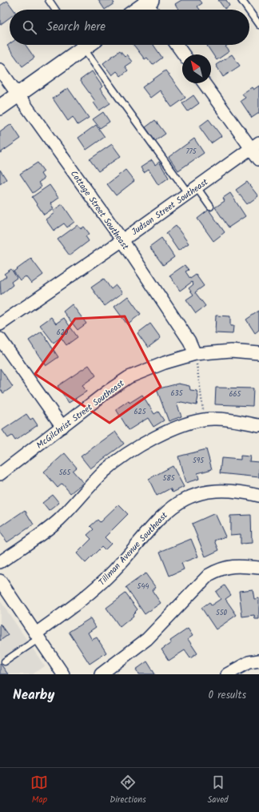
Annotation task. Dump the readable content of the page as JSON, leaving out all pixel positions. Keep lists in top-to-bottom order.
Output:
{
  "streets": {
    "street": [
      "Judson Street Southeast",
      "Cottage Street Southeast",
      "McGilchrist Street Southeast",
      "Tillman Avenue Southeast"
    ]
  },
  "crossings": [
    ["Judson Street Southeast", "Cottage Street Southeast"],
    ["Cottage Street Southeast", "McGilchrist Street Southeast"]
  ],
  "house_numbers": [
    "775",
    "620",
    "635",
    "665",
    "625",
    "595",
    "565",
    "585",
    "544",
    "550"
  ],
  "north": "top left",
  "page": {
    "search": "Search here",
    "heading": ["Nearby", "0 results"],
    "nav": ["Map", "Directions", "Saved"]
  }
}
